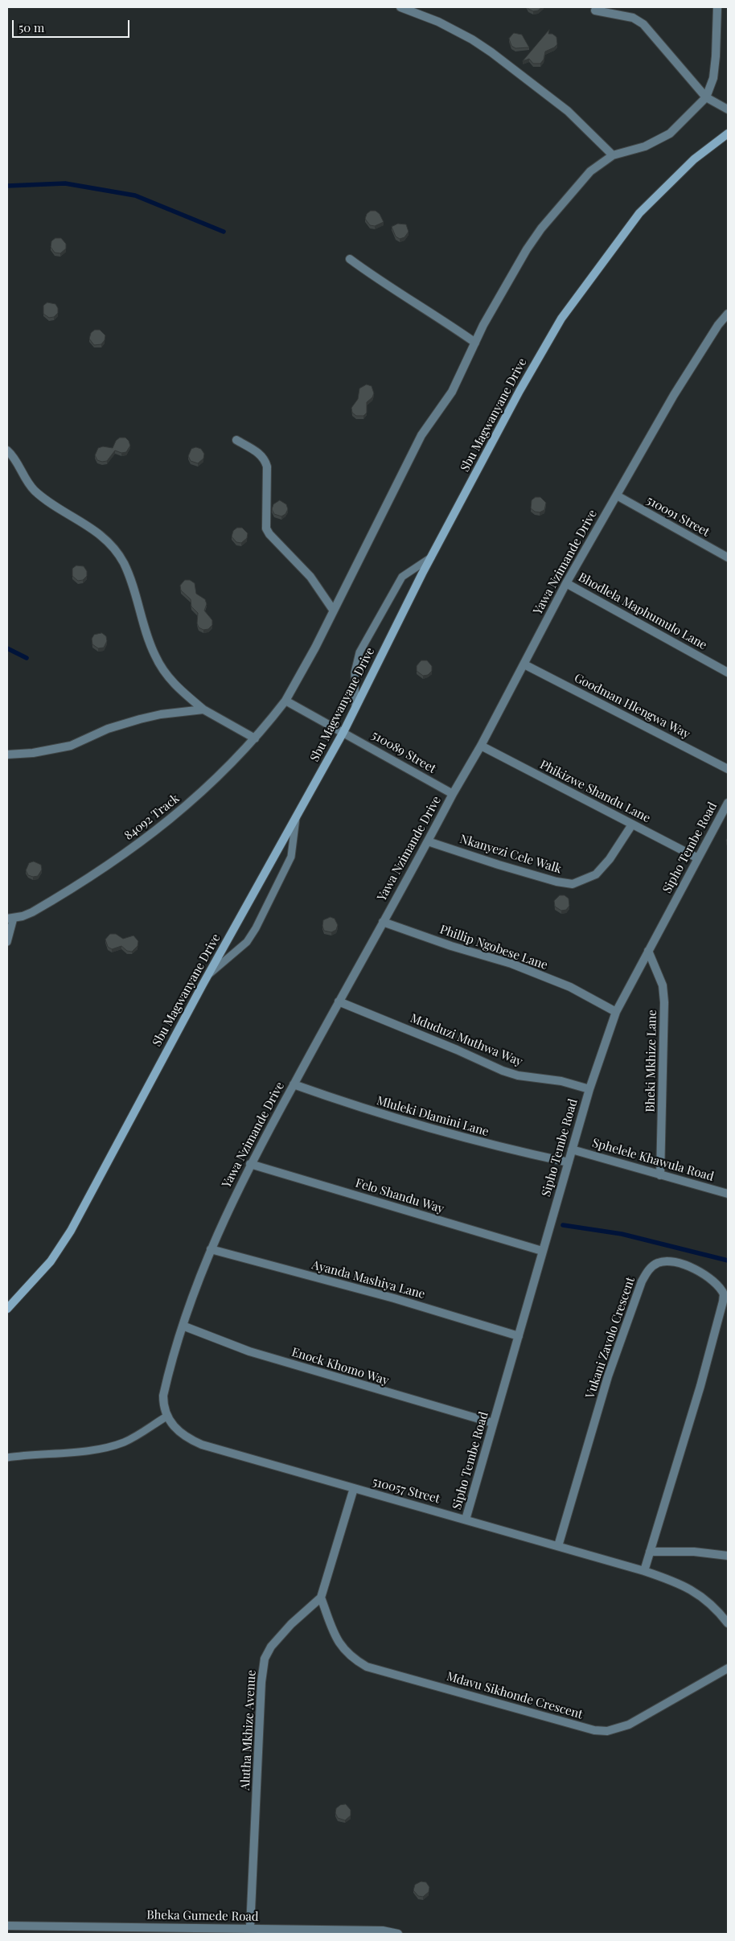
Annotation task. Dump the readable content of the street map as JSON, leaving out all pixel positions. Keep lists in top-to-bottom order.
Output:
{
  "streets": {
    "main road": ["Sbu Magwanyane Drive"],
    "street": [
      "510091 Street",
      "Yawa Nzimande Drive",
      "Bhodlela Maphumulo Lane",
      "Goodman Hlengwa Way",
      "510089 Street",
      "Phikizwe Shandu Lane",
      "84092 Track",
      "Sipho Tembe Road",
      "Nkanyezi Cele Walk",
      "Phillip Ngobese Lane",
      "Mduduzi Muthwa Way",
      "Bheki Mkhize Lane",
      "Mluleki Dlamini Lane",
      "Sphelele Khawula Road",
      "Felo Shandu Way",
      "Ayanda Mashiya Lane",
      "Vukani Zavolo Crescent",
      "Enock Khomo Way",
      "510057 Street",
      "Mdavu Sikhonde Crescent",
      "Alutha Mkhize Avenue",
      "Bheka Gumede Road"
    ]
  },
  "crossings": [
    ["Sbu Magwanyane Drive", "510089 Street"],
    ["510091 Street", "Yawa Nzimande Drive"],
    ["Yawa Nzimande Drive", "Bhodlela Maphumulo Lane"],
    ["Yawa Nzimande Drive", "Goodman Hlengwa Way"],
    ["Yawa Nzimande Drive", "510089 Street"],
    ["Yawa Nzimande Drive", "Phikizwe Shandu Lane"],
    ["Yawa Nzimande Drive", "Nkanyezi Cele Walk"],
    ["Yawa Nzimande Drive", "Phillip Ngobese Lane"],
    ["Yawa Nzimande Drive", "Mduduzi Muthwa Way"],
    ["Yawa Nzimande Drive", "Mluleki Dlamini Lane"],
    ["Yawa Nzimande Drive", "Felo Shandu Way"],
    ["Yawa Nzimande Drive", "Ayanda Mashiya Lane"],
    ["Yawa Nzimande Drive", "Enock Khomo Way"],
    ["Yawa Nzimande Drive", "510057 Street"],
    ["510089 Street", "84092 Track"],
    ["Phikizwe Shandu Lane", "Sipho Tembe Road"],
    ["Phikizwe Shandu Lane", "Nkanyezi Cele Walk"],
    ["Sipho Tembe Road", "Phillip Ngobese Lane"],
    ["Sipho Tembe Road", "Mduduzi Muthwa Way"],
    ["Sipho Tembe Road", "Bheki Mkhize Lane"],
    ["Sipho Tembe Road", "Mluleki Dlamini Lane"],
    ["Sipho Tembe Road", "Sphelele Khawula Road"],
    ["Sipho Tembe Road", "Felo Shandu Way"],
    ["Sipho Tembe Road", "Ayanda Mashiya Lane"],
    ["Sipho Tembe Road", "Enock Khomo Way"],
    ["Sipho Tembe Road", "510057 Street"],
    ["Bheki Mkhize Lane", "Sphelele Khawula Road"],
    ["Vukani Zavolo Crescent", "510057 Street"],
    ["Mdavu Sikhonde Crescent", "Alutha Mkhize Avenue"],
    ["Alutha Mkhize Avenue", "Bheka Gumede Road"]
  ],
  "scale_bar": "50 m"
}
